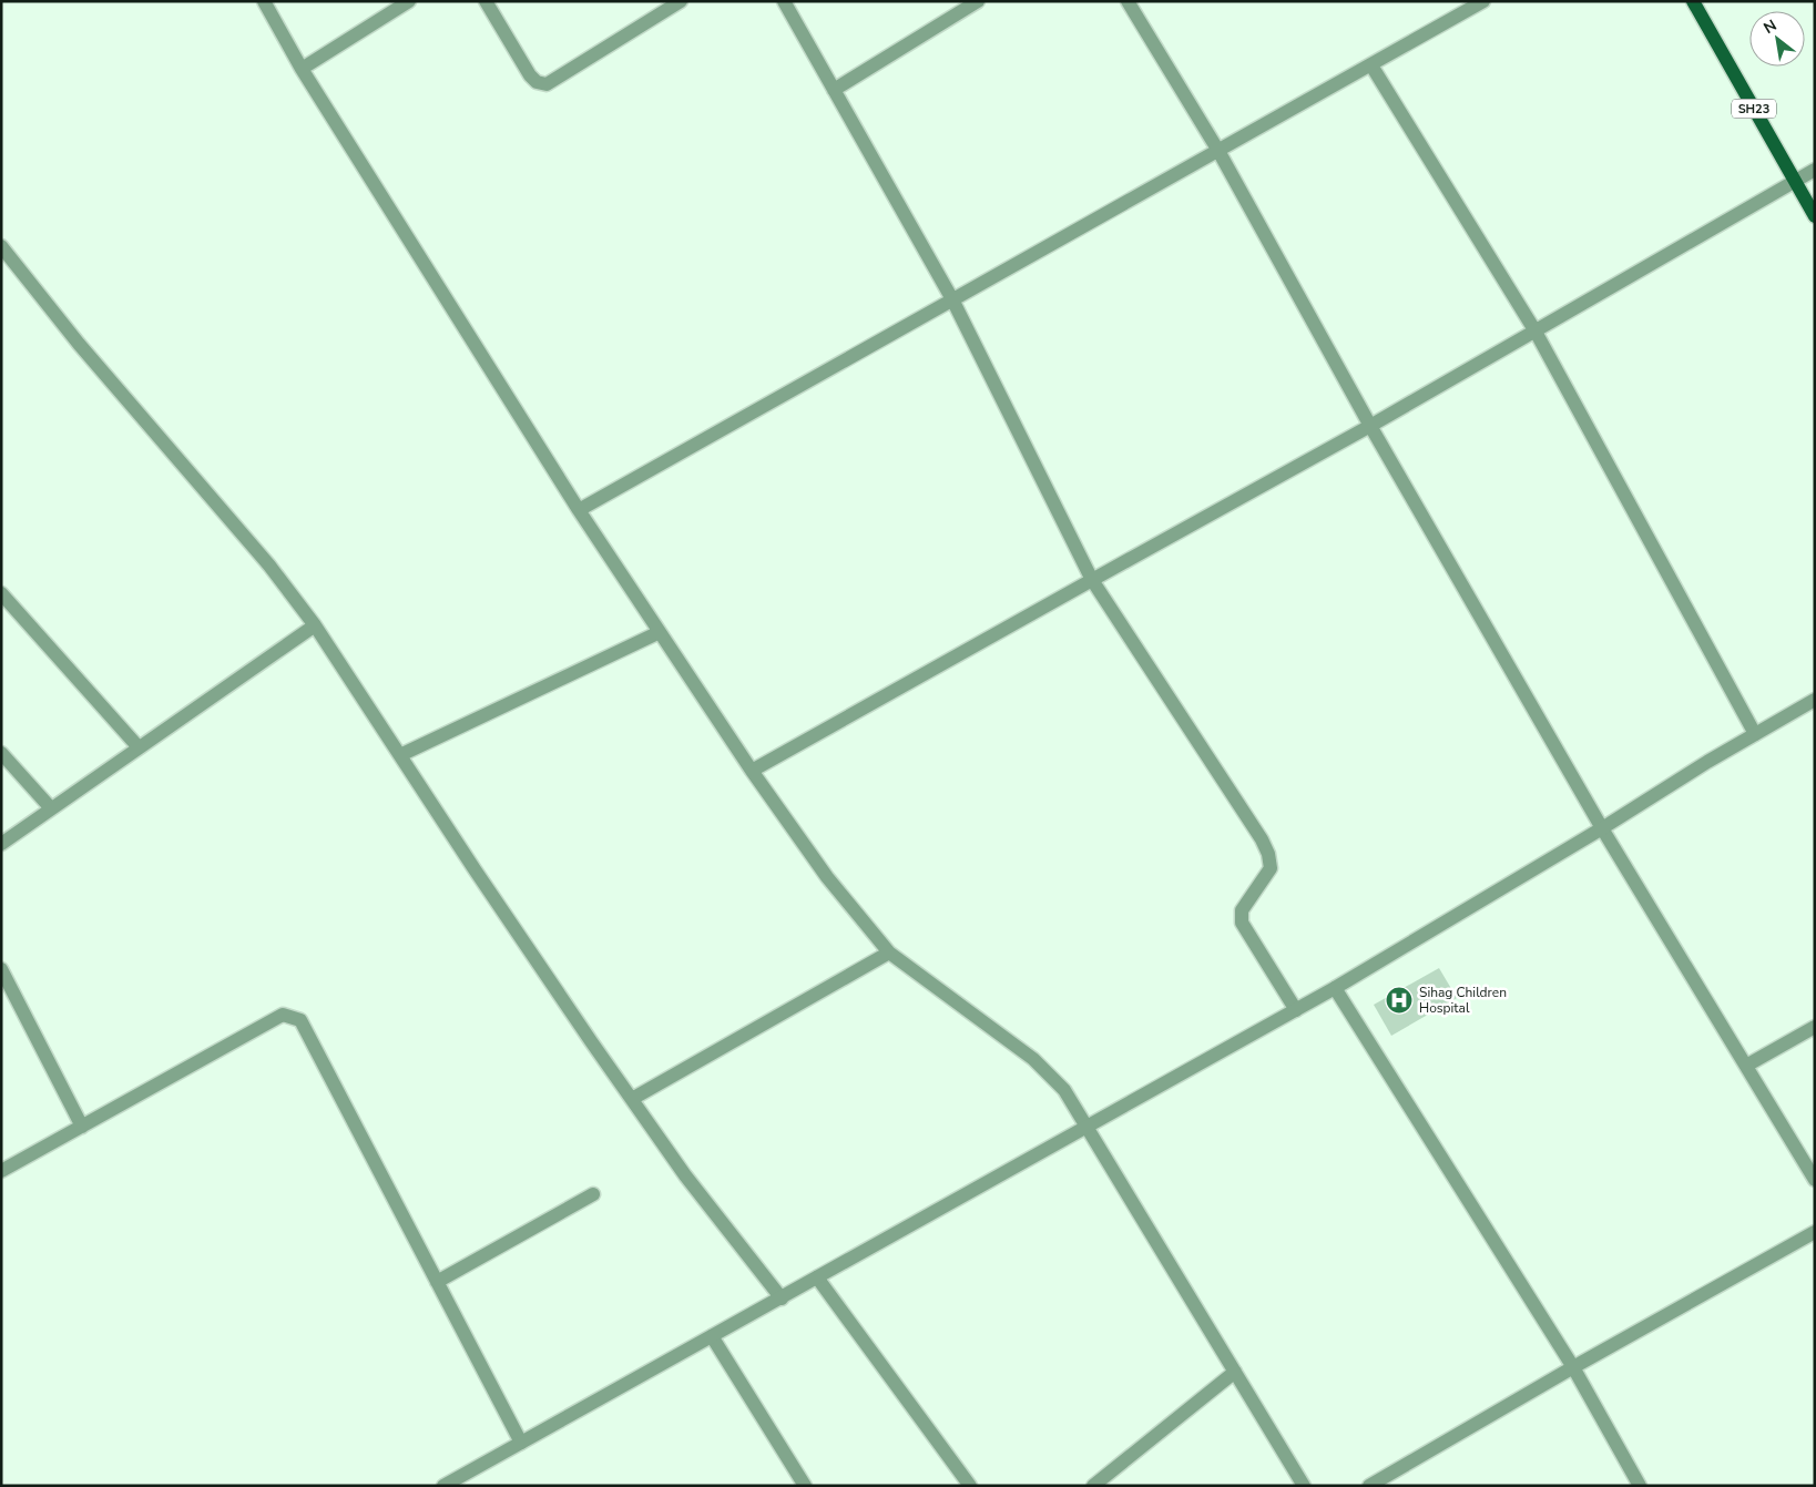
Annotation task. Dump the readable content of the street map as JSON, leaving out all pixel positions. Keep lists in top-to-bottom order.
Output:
{
  "streets": {
    "main road": ["SH23"]
  },
  "places": {
    "hospital": ["Sihag Children Hospital"]
  },
  "north": "top left"
}
